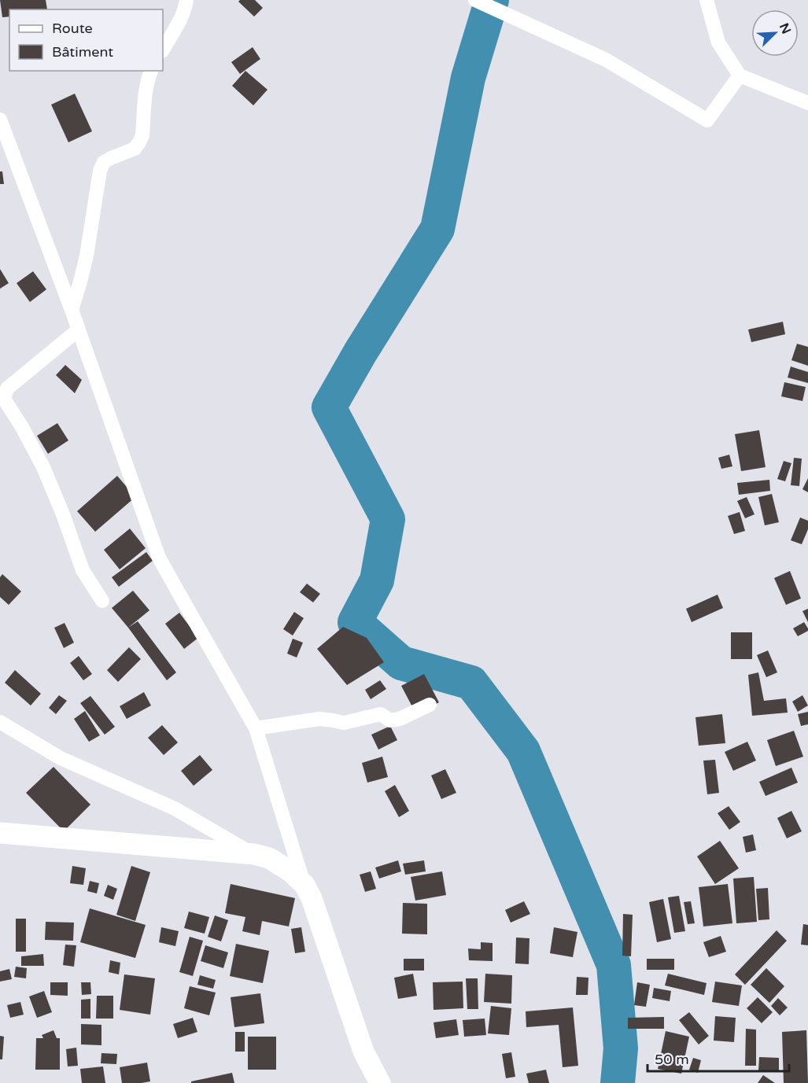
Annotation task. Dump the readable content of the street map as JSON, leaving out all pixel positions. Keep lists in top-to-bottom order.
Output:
{
  "legend": ["Route", "Bâtiment"],
  "scale_bar": "50 m",
  "north": "top right"
}
